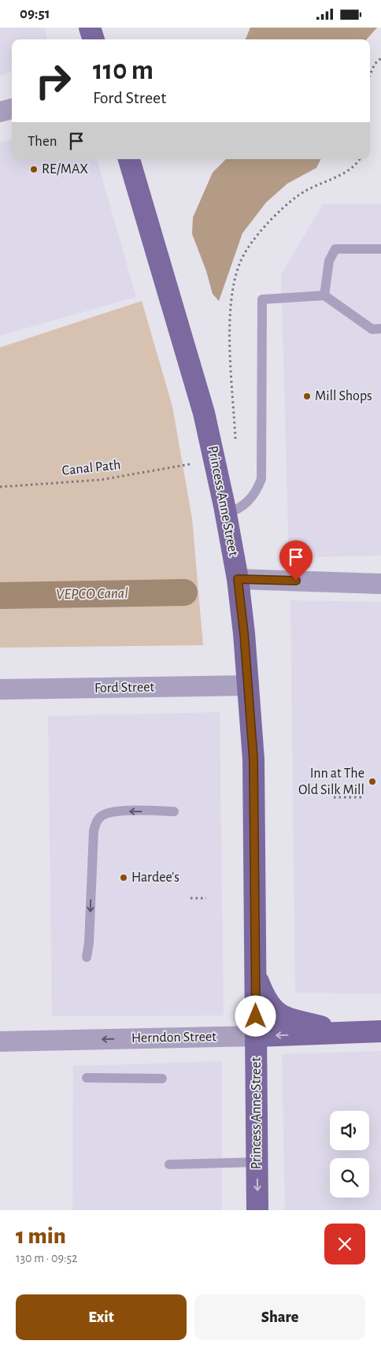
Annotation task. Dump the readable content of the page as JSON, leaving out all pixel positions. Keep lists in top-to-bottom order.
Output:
{
  "streets": {
    "main road": ["Princess Anne Street", "Herndon Street"],
    "street": ["Ford Street"],
    "path": ["Canal Path"]
  },
  "crossings": [
    ["Princess Anne Street", "Ford Street"],
    ["Princess Anne Street", "Herndon Street"]
  ],
  "one_way": ["Herndon Street"],
  "water": ["VEPCO Canal"],
  "places": [
    "RE/MAX",
    "Mill Shops",
    "Inn at The Old Silk Mill",
    "Hardee's"
  ],
  "page": {
    "status": "09:51",
    "turn": ["110 m", "Ford Street"],
    "then": "Then",
    "heading": ["1 min", "130 m · 09:52"],
    "buttons": ["Exit", "Share"]
  }
}
